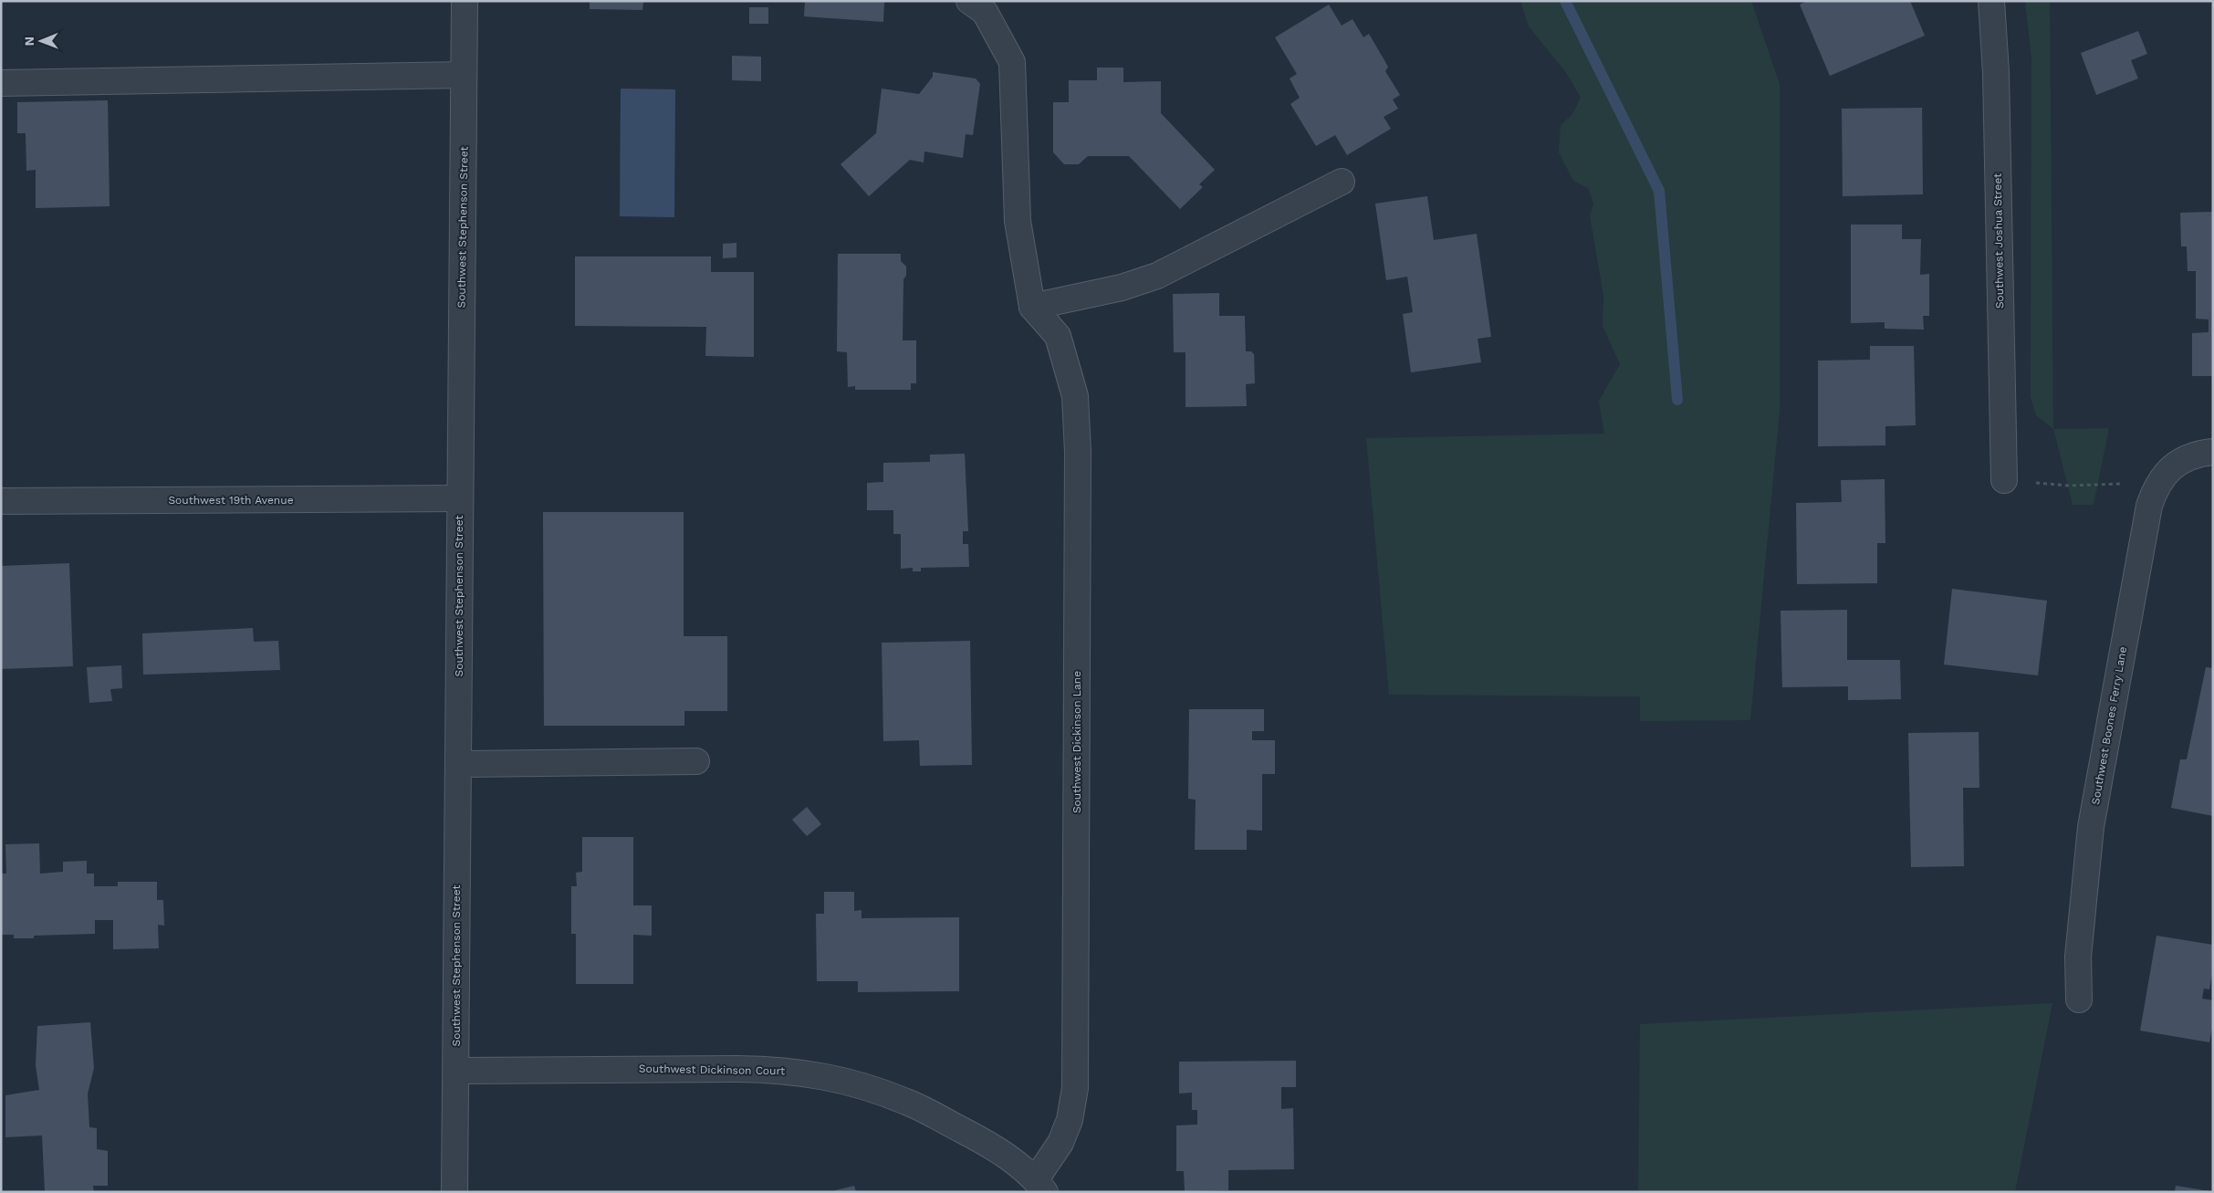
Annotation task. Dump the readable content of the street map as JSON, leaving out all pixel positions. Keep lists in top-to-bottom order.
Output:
{
  "streets": {
    "street": [
      "Southwest Stephenson Street",
      "Southwest Joshua Street",
      "Southwest 19th Avenue",
      "Southwest Boones Ferry Lane",
      "Southwest Dickinson Lane",
      "Southwest Dickinson Court"
    ]
  },
  "crossings": [
    ["Southwest Stephenson Street", "Southwest 19th Avenue"],
    ["Southwest Stephenson Street", "Southwest Dickinson Court"],
    ["Southwest Dickinson Lane", "Southwest Dickinson Court"]
  ],
  "north": "left"
}
